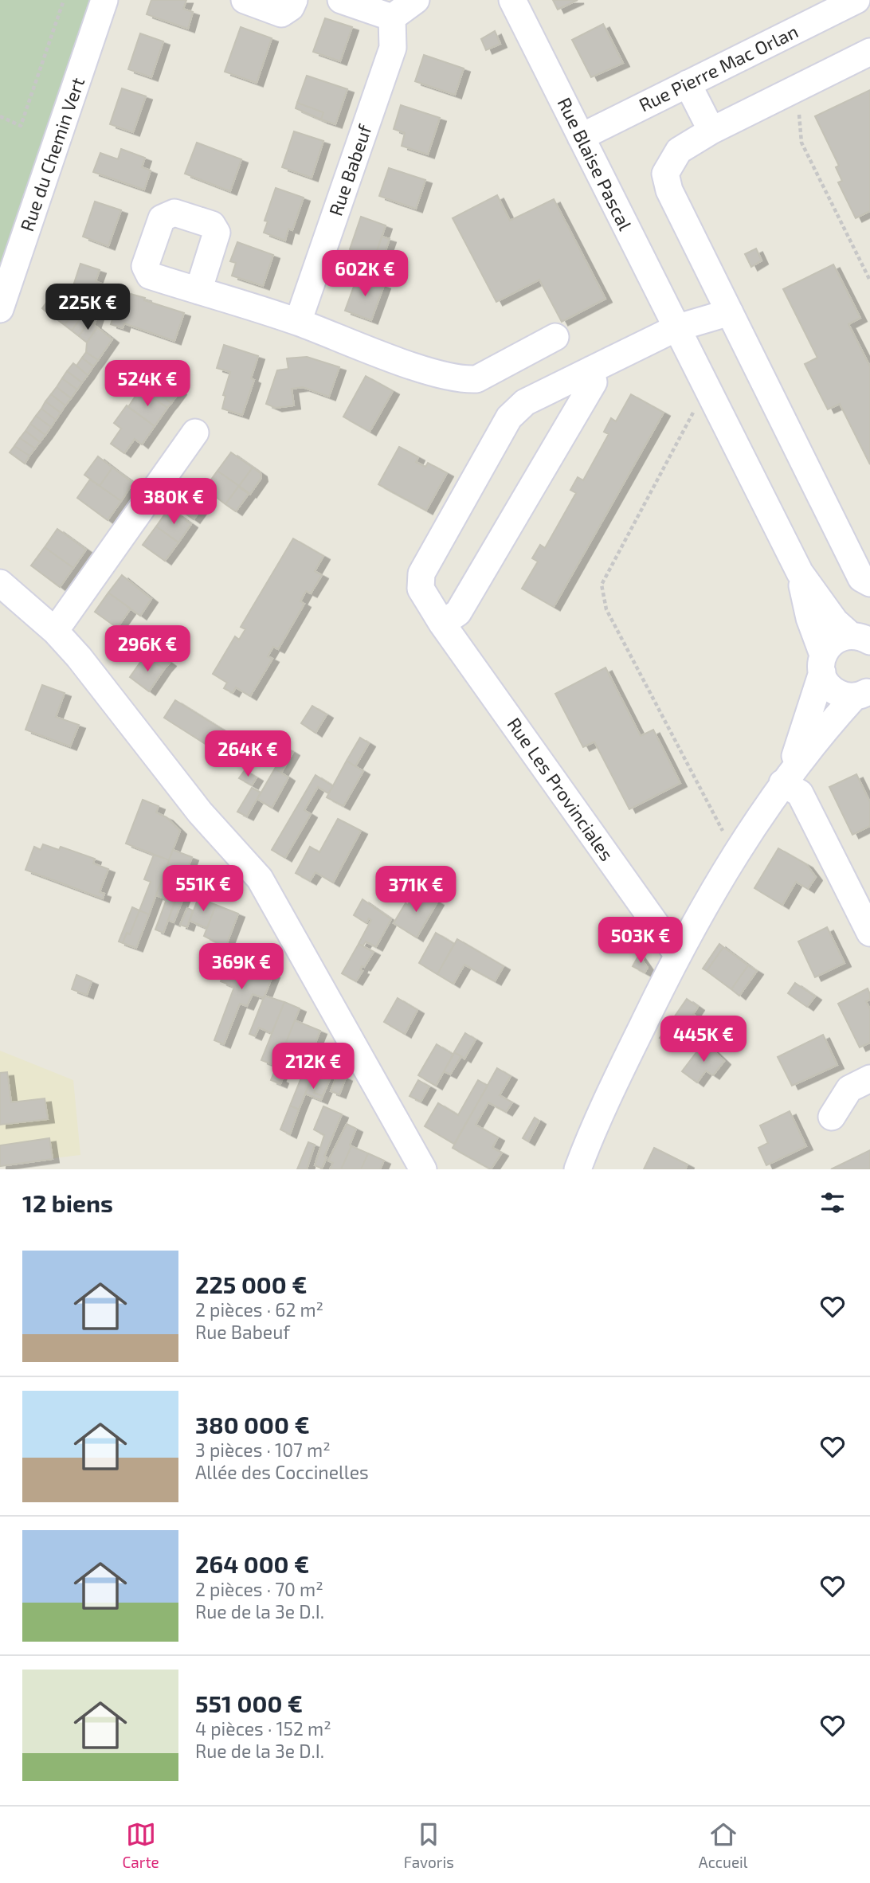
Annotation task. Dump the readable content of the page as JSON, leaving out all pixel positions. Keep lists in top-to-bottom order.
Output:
{
  "streets": {
    "street": [
      "Rue Pierre Mac Orlan",
      "Rue du Chemin Vert",
      "Rue Blaise Pascal",
      "Rue Babeuf",
      "Rue Les Provinciales"
    ]
  },
  "crossings": [
    ["Rue Pierre Mac Orlan", "Rue Blaise Pascal"],
    ["Rue Blaise Pascal", "Rue Les Provinciales"]
  ],
  "page": {
    "price": [
      "602K €",
      "225K €",
      "524K €",
      "380K €",
      "296K €",
      "264K €",
      "551K €",
      "371K €",
      "503K €",
      "369K €",
      "445K €",
      "212K €"
    ],
    "heading": "12 biens",
    "list": [
      {
        "name": "225 000 €",
        "note": "2 pièces · 62 m² · Rue Babeuf"
      },
      {
        "name": "380 000 €",
        "note": "3 pièces · 107 m² · Allée des Coccinelles"
      },
      {
        "name": "264 000 €",
        "note": "2 pièces · 70 m² · Rue de la 3e D.I."
      },
      {
        "name": "551 000 €",
        "note": "4 pièces · 152 m² · Rue de la 3e D.I."
      }
    ],
    "tabs": ["Carte", "Favoris", "Accueil"]
  }
}
